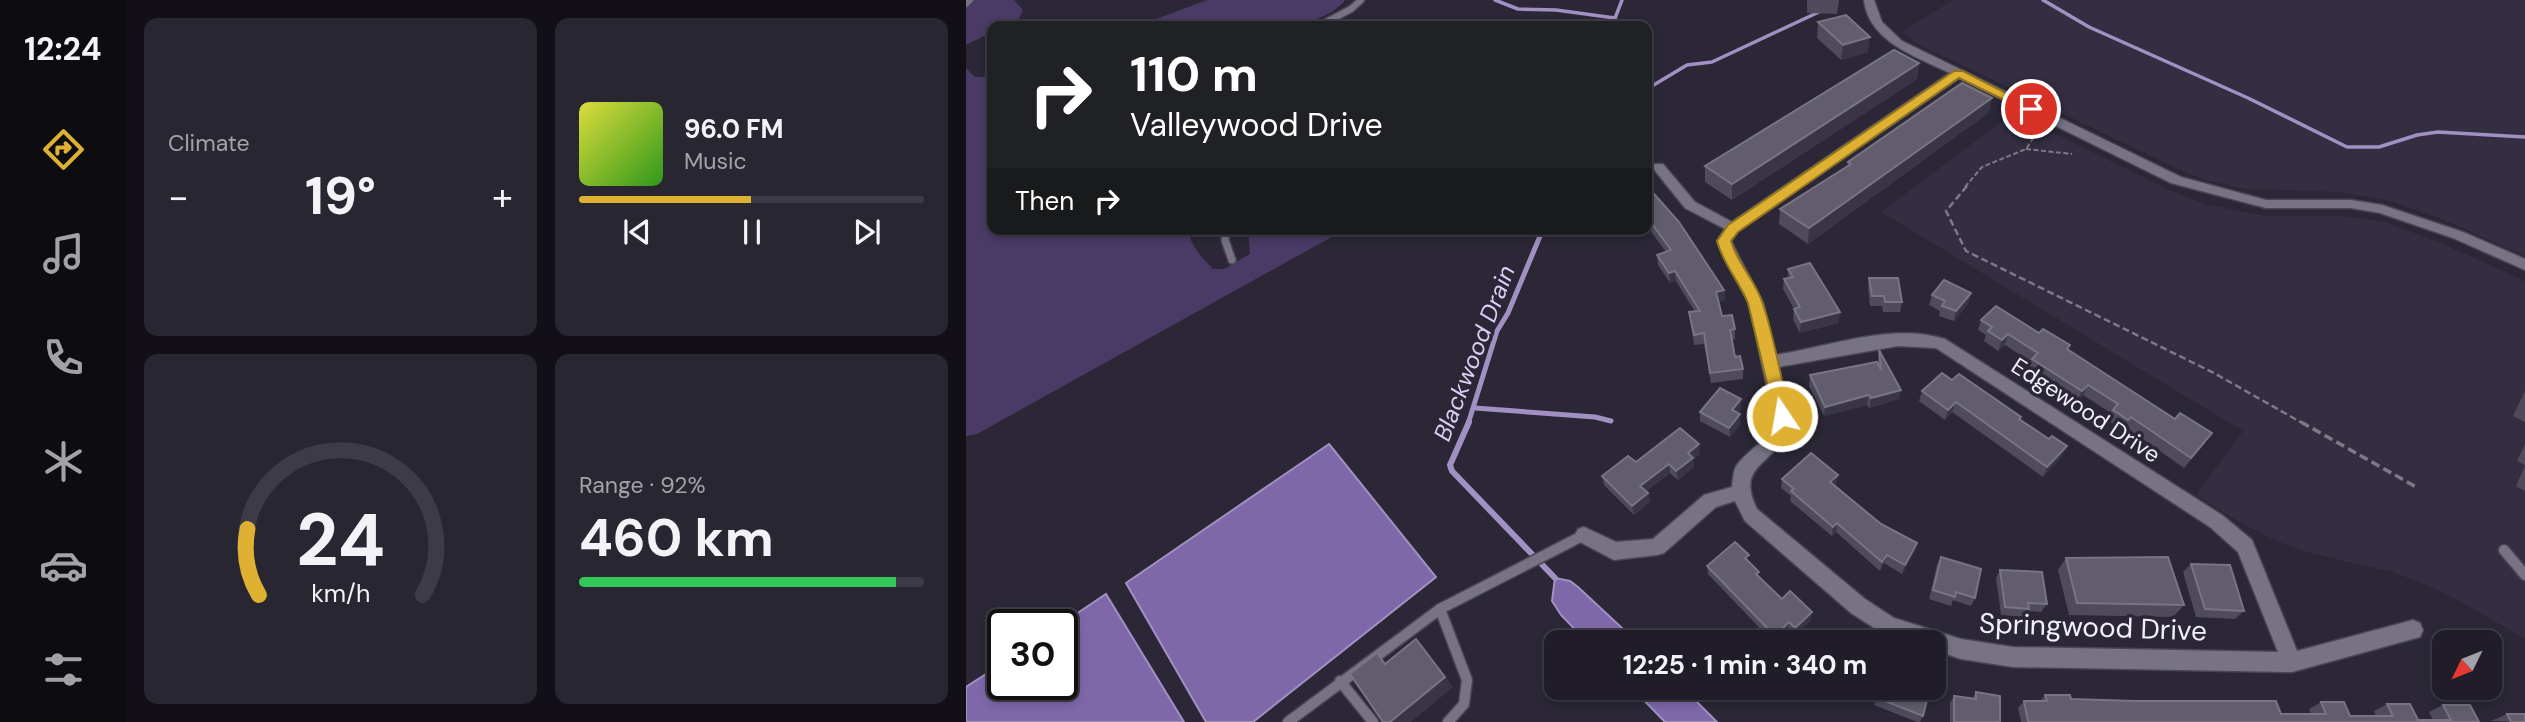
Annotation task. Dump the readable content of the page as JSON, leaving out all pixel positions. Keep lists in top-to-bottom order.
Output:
{
  "streets": {
    "street": ["Edgewood Drive", "Springwood Drive"]
  },
  "crossings": [
    ["Edgewood Drive", "Springwood Drive"]
  ],
  "water": ["Blackwood Drain"],
  "north": "bottom left",
  "page": {
    "tabs": "12:24",
    "tile": [
      "Climate",
      ["Range · 92%", "460 km"]
    ],
    "turn": ["110 m", "Valleywood Drive"],
    "song": ["96.0 FM", "Music"],
    "heat": ["−", "19°", "+"],
    "then": "Then",
    "limit": "30",
    "trip": "12:25 · 1 min · 340 m",
    "gauge": ["24", "km/h"]
  }
}
